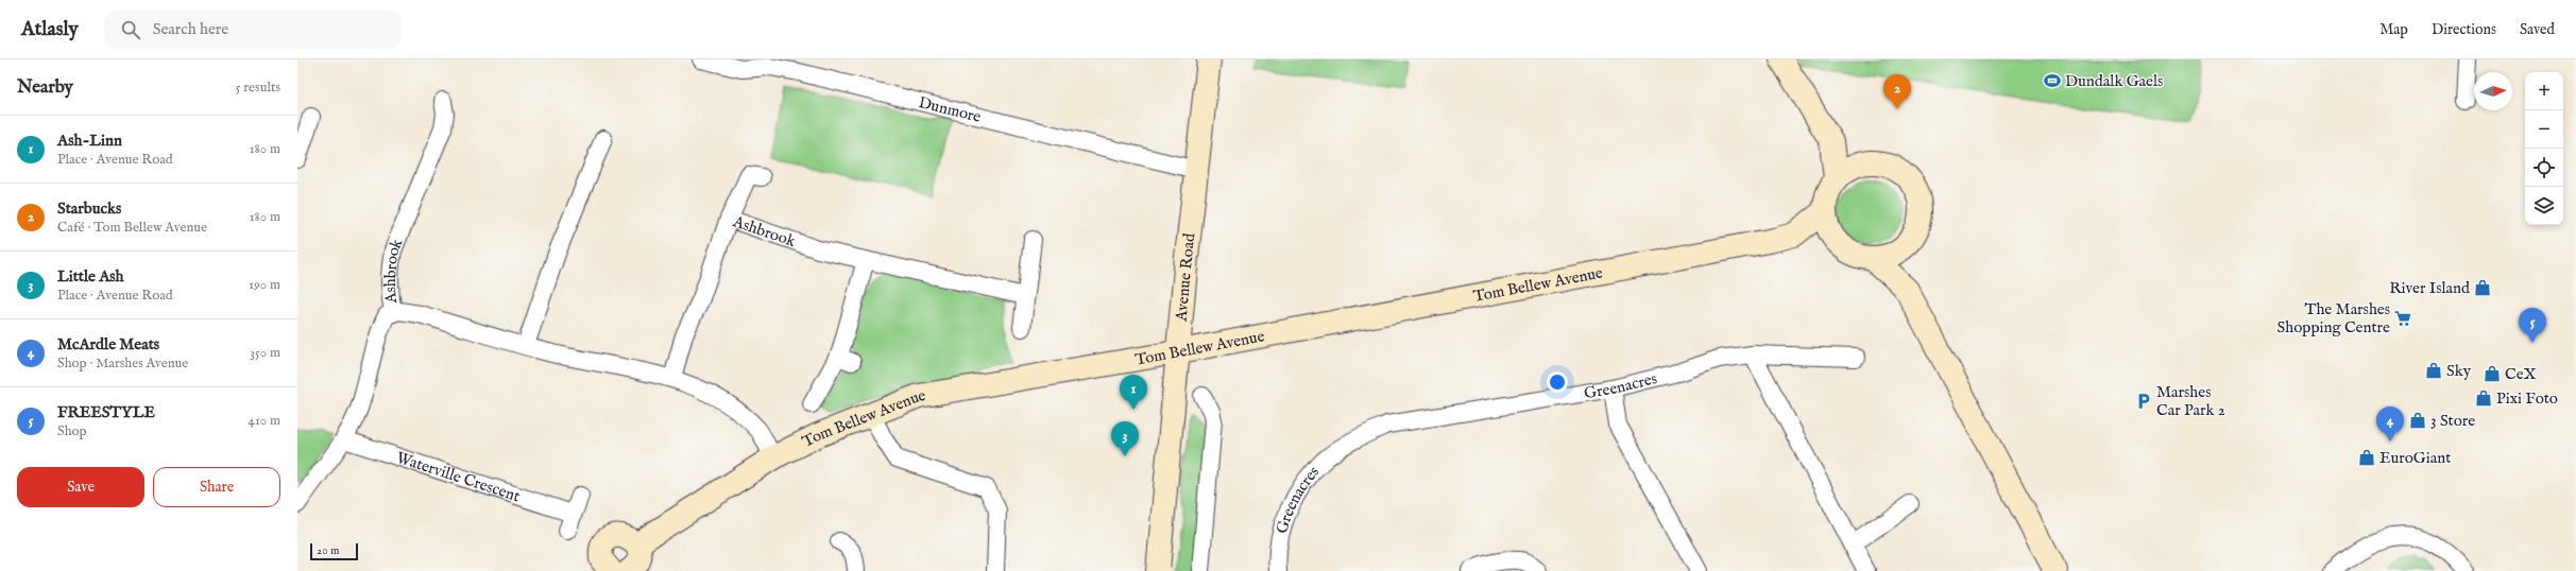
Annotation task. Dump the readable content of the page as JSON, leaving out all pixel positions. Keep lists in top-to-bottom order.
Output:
{
  "streets": {
    "street": [
      "Dunmore",
      "Ashbrook",
      "Avenue Road",
      "Tom Bellew Avenue",
      "Greenacres",
      "Waterville Crescent"
    ]
  },
  "crossings": [
    ["Dunmore", "Avenue Road"],
    ["Ashbrook", "Tom Bellew Avenue"],
    ["Avenue Road", "Tom Bellew Avenue"]
  ],
  "places": {
    "sports": ["Dundalk Gaels"],
    "shop": [
      "River Island",
      "Sky",
      "CeX",
      "Pixi Foto",
      "3 Store",
      "EuroGiant"
    ],
    "supermarket": ["The Marshes Shopping Centre"],
    "parking": ["Marshes Car Park 2"]
  },
  "scale_bar": "20 m",
  "north": "right",
  "page": {
    "header": "Atlasly",
    "search": "Search here",
    "nav": ["Map", "Directions", "Saved"],
    "heading": ["Nearby", "5 results"],
    "map_buttons": ["+", "−"],
    "pins": [
      "2",
      "5",
      "1",
      "4",
      "3"
    ],
    "list": [
      {
        "mark": "1",
        "name": "Ash-Linn",
        "note": "Place · Avenue Road",
        "value": "180 m"
      },
      {
        "mark": "2",
        "name": "Starbucks",
        "note": "Café · Tom Bellew Avenue",
        "value": "180 m"
      },
      {
        "mark": "3",
        "name": "Little Ash",
        "note": "Place · Avenue Road",
        "value": "190 m"
      },
      {
        "mark": "4",
        "name": "McArdle Meats",
        "note": "Shop · Marshes Avenue",
        "value": "350 m"
      },
      {
        "mark": "5",
        "name": "FREESTYLE",
        "note": "Shop",
        "value": "410 m"
      }
    ],
    "buttons": ["Save", "Share"],
    "scale": "20 m"
  }
}
